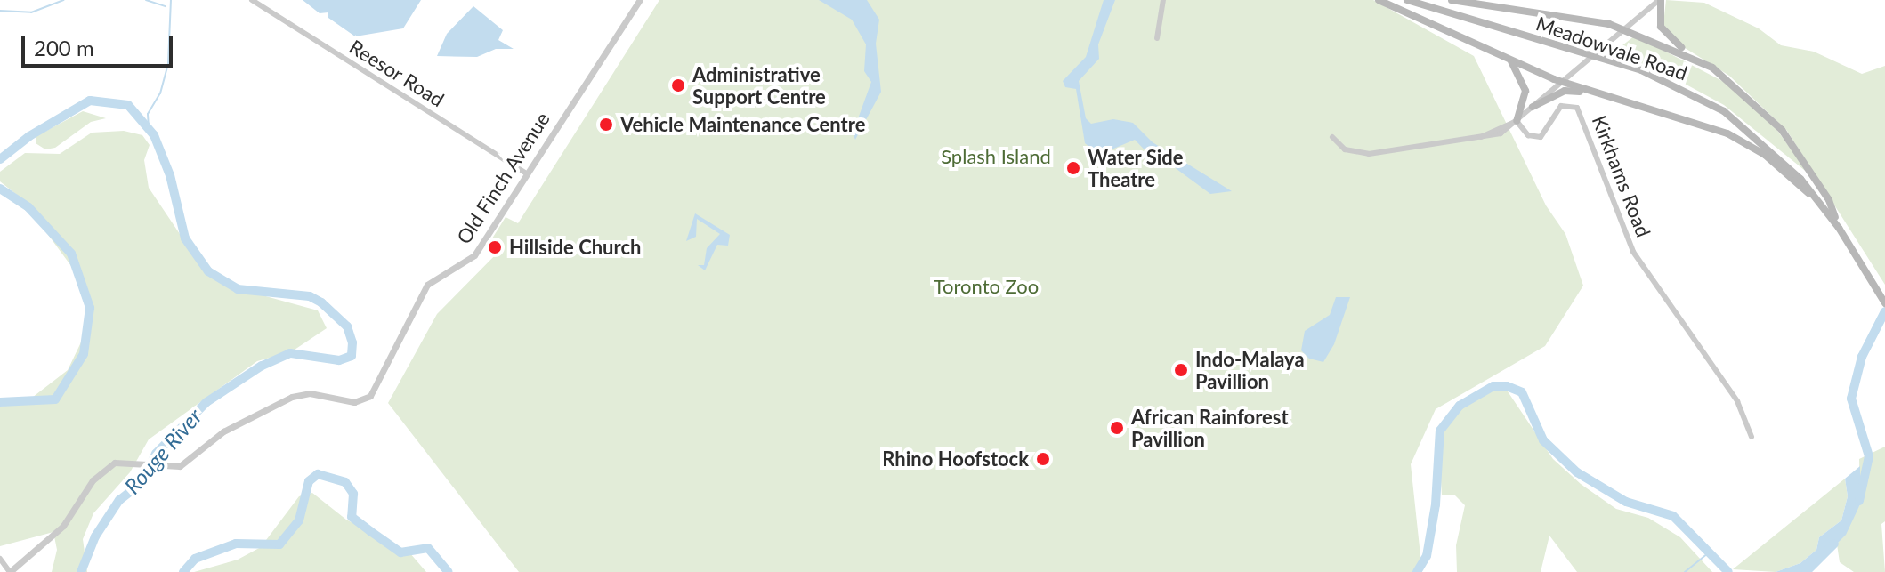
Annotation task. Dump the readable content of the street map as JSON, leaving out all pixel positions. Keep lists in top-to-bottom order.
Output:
{
  "streets": {
    "main road": ["Meadowvale Road"],
    "street": ["Reesor Road", "Kirkhams Road", "Old Finch Avenue"]
  },
  "crossings": [
    ["Reesor Road", "Old Finch Avenue"]
  ],
  "water": ["Rouge River"],
  "parks": ["Splash Island", "Toronto Zoo"],
  "places": [
    "Administrative Support Centre",
    "Vehicle Maintenance Centre",
    "Water Side Theatre",
    "Hillside Church",
    "Indo-Malaya Pavillion",
    "African Rainforest Pavillion",
    "Rhino Hoofstock"
  ],
  "scale_bar": "200 m"
}
